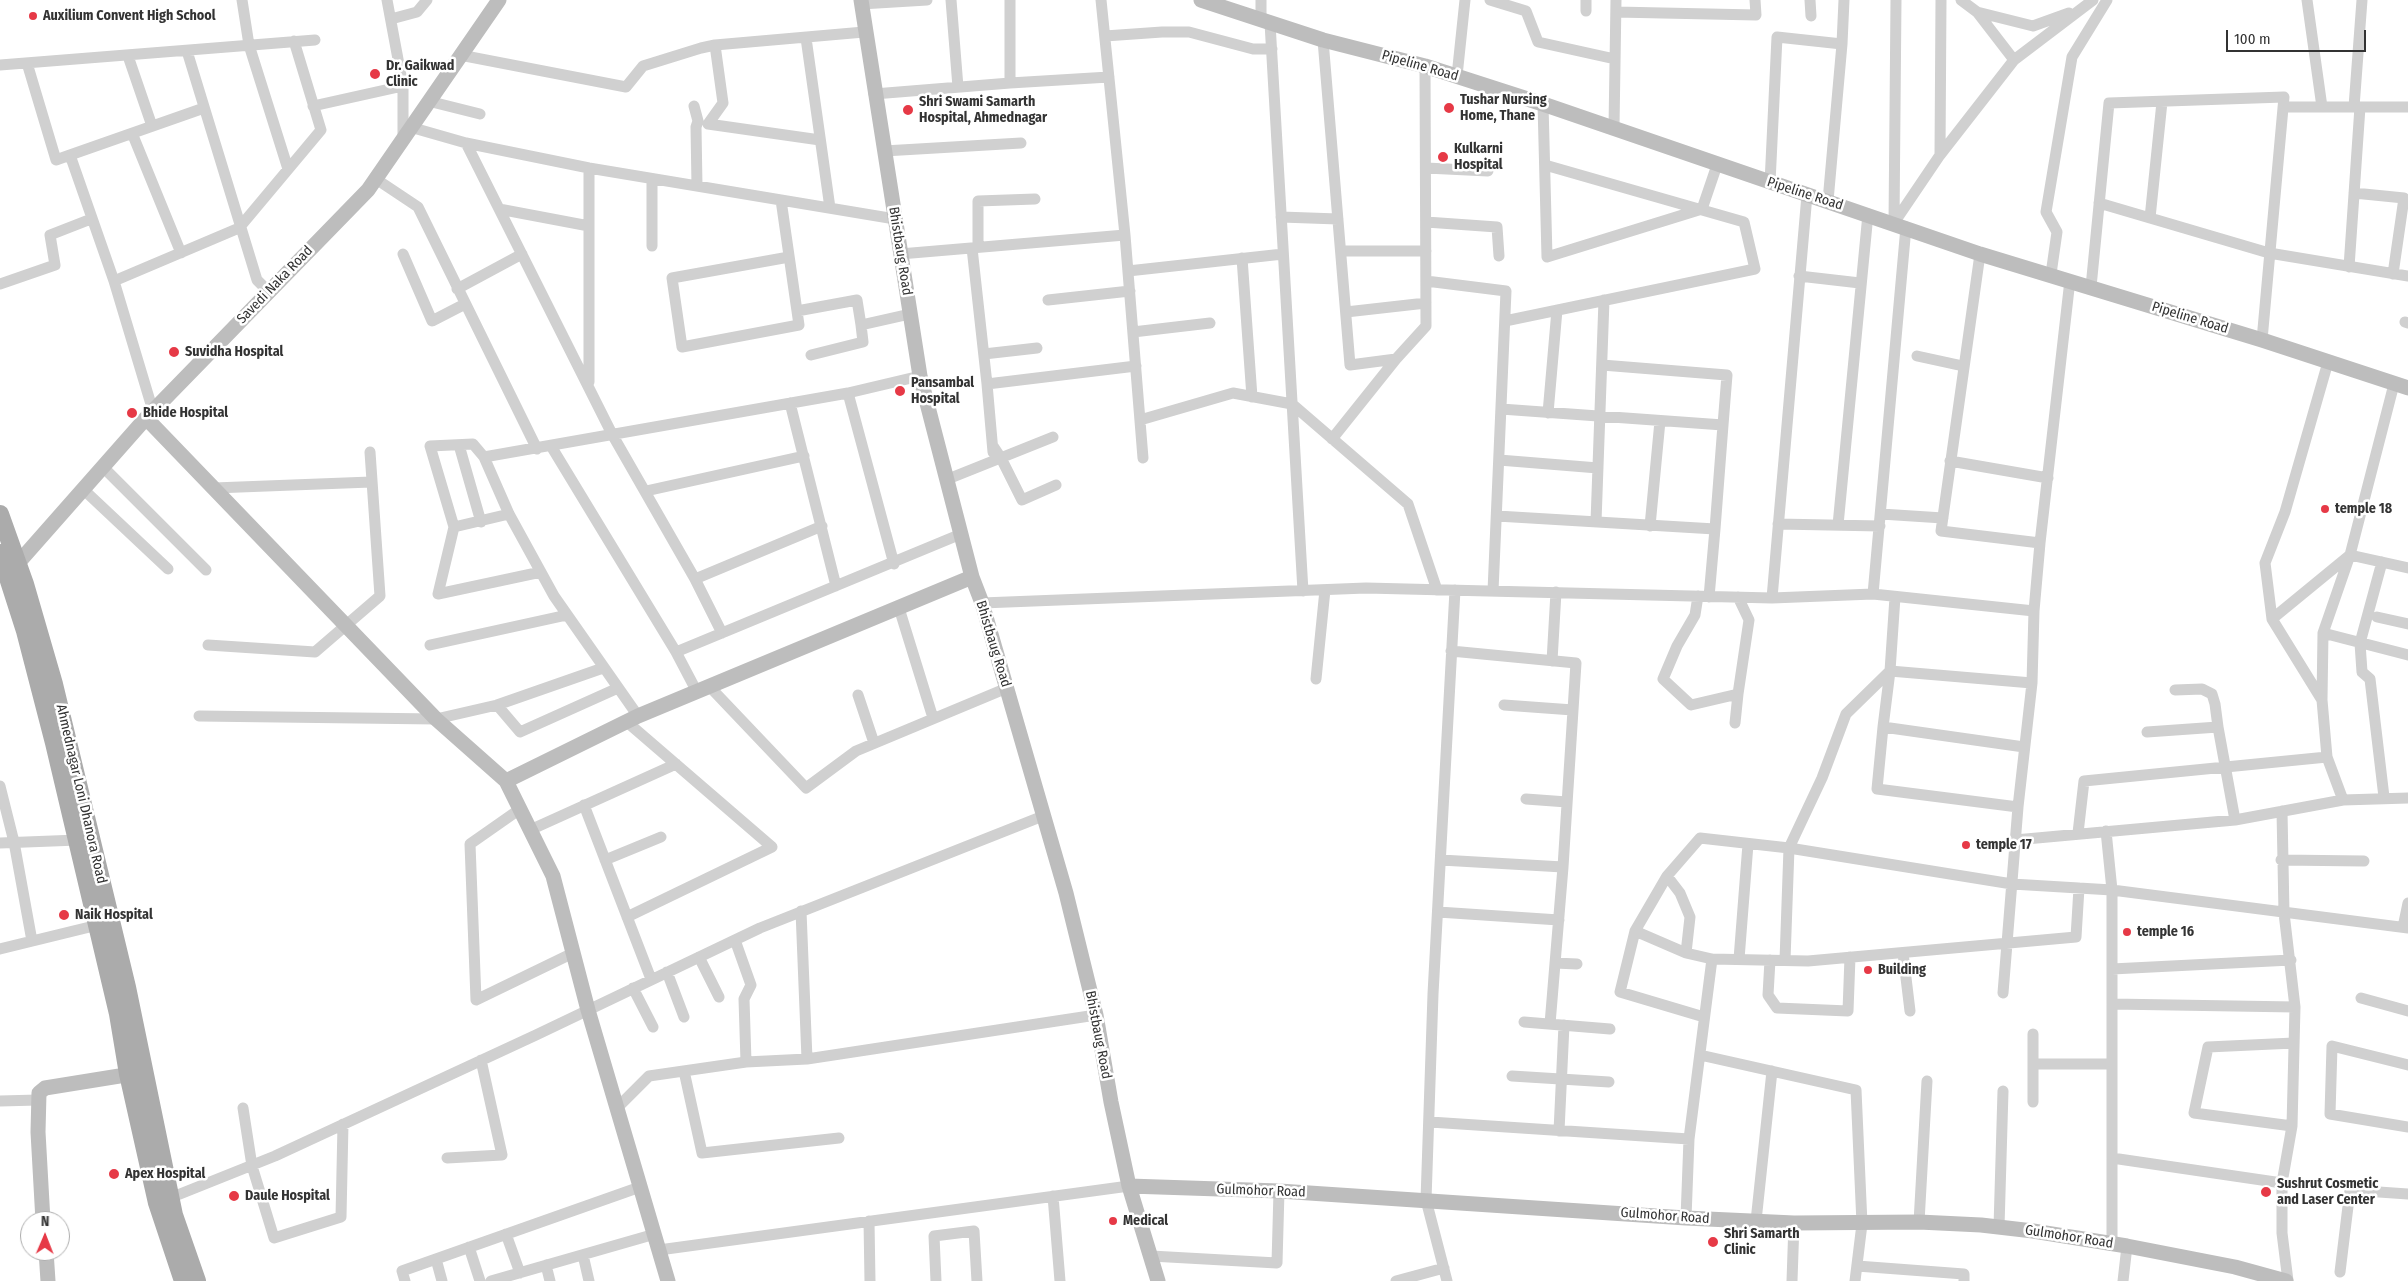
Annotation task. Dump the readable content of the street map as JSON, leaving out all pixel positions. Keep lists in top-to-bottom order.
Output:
{
  "streets": {
    "main road": ["Ahmednagar Loni Dhanora Road"],
    "street": [
      "Pipeline Road",
      "Bhistbaug Road",
      "Savedi Naka Road",
      "Gulmohor Road"
    ]
  },
  "crossings": [
    ["Bhistbaug Road", "Gulmohor Road"],
    ["Savedi Naka Road", "Ahmednagar Loni Dhanora Road"]
  ],
  "places": [
    "Auxilium Convent High School",
    "Dr. Gaikwad Clinic",
    "Tushar Nursing Home, Thane",
    "Shri Swami Samarth Hospital, Ahmednagar",
    "Kulkarni Hospital",
    "Suvidha Hospital",
    "Pansambal Hospital",
    "Bhide Hospital",
    "temple 18",
    "temple 17",
    "Naik Hospital",
    "temple 16",
    "Building",
    "Apex Hospital",
    "Sushrut Cosmetic and Laser Center",
    "Daule Hospital",
    "Medical",
    "Shri Samarth Clinic"
  ],
  "scale_bar": "100 m",
  "north": "top"
}
